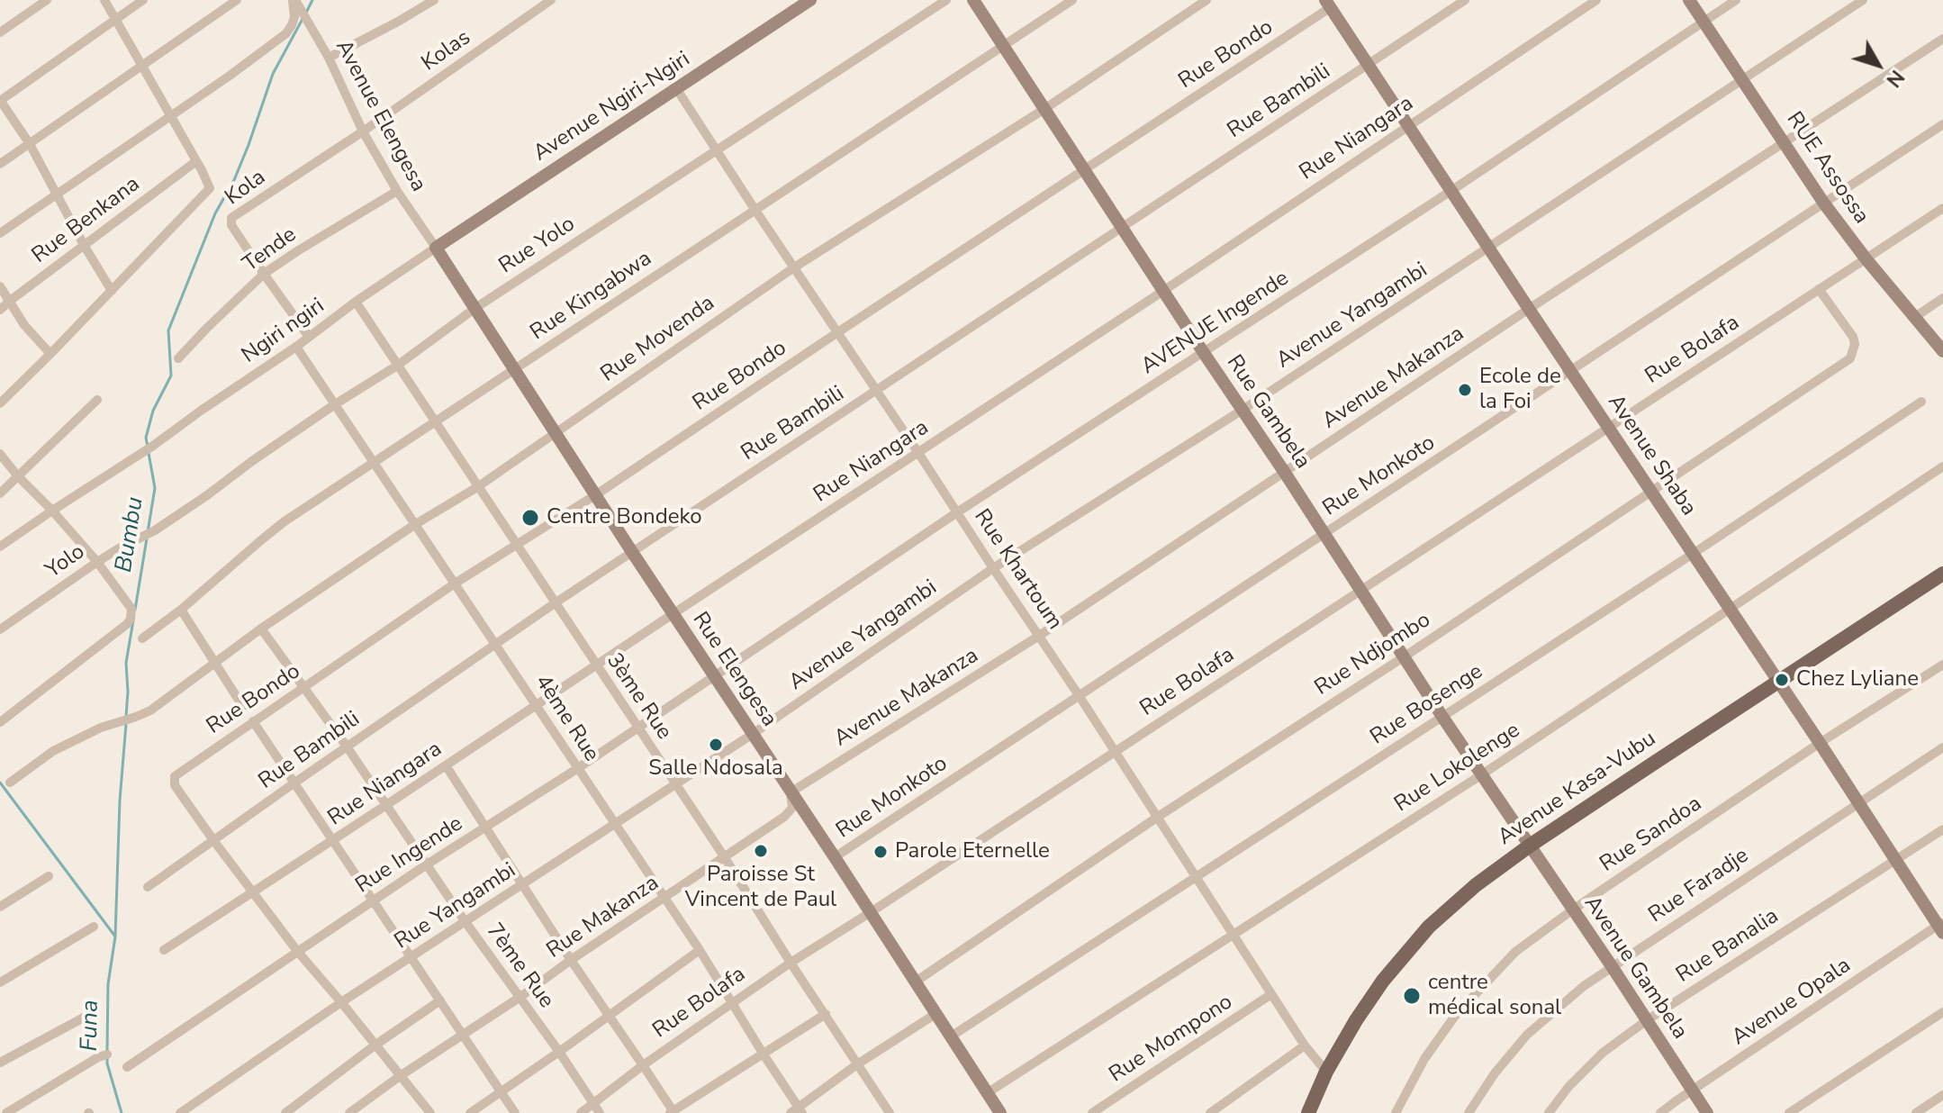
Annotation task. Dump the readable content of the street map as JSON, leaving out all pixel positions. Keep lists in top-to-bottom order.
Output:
{
  "streets": {
    "main road": ["Avenue Kasa-Vubu"],
    "street": [
      "Kolas",
      "Rue Bondo",
      "Rue Bambili",
      "Avenue Ngiri-Ngiri",
      "Avenue Elengesa",
      "Rue Niangara",
      "RUE Assossa",
      "Kola",
      "Rue Benkana",
      "Rue Yolo",
      "Tende",
      "Rue Kingabwa",
      "Avenue Yangambi",
      "AVENUE Ingende",
      "Ngiri ngiri",
      "Rue Movenda",
      "Rue Bolafa",
      "Avenue Makanza",
      "Rue Gambela",
      "Avenue Shaba",
      "Rue Monkoto",
      "Yolo",
      "Rue Khartoum",
      "Rue Ndjombo",
      "Rue Elengesa",
      "3ème Rue",
      "Rue Bosenge",
      "4ème Rue",
      "Rue Lokolenge",
      "Rue Sandoa",
      "Rue Ingende",
      "Rue Faradje",
      "Rue Yangambi",
      "Rue Makanza",
      "Rue Banalia",
      "7ème Rue",
      "Avenue Gambela",
      "Avenue Opala",
      "Rue Mompono"
    ]
  },
  "crossings": [
    ["Kolas", "Avenue Elengesa"],
    ["Kolas", "Kola"],
    ["Rue Bondo", "Rue Bambili"],
    ["Rue Bondo", "Rue Gambela"],
    ["Rue Bondo", "Avenue Shaba"],
    ["Rue Bondo", "Rue Khartoum"],
    ["Rue Bondo", "Rue Elengesa"],
    ["Rue Bondo", "3ème Rue"],
    ["Rue Bondo", "4ème Rue"],
    ["Rue Bondo", "7ème Rue"],
    ["Rue Bambili", "Rue Gambela"],
    ["Rue Bambili", "Avenue Shaba"],
    ["Rue Bambili", "Rue Khartoum"],
    ["Rue Bambili", "Rue Elengesa"],
    ["Rue Bambili", "3ème Rue"],
    ["Rue Bambili", "4ème Rue"],
    ["Rue Bambili", "7ème Rue"],
    ["Avenue Ngiri-Ngiri", "Avenue Elengesa"],
    ["Avenue Ngiri-Ngiri", "Ngiri ngiri"],
    ["Avenue Ngiri-Ngiri", "Rue Khartoum"],
    ["Avenue Ngiri-Ngiri", "Rue Elengesa"],
    ["Avenue Elengesa", "Kola"],
    ["Avenue Elengesa", "Tende"],
    ["Avenue Elengesa", "Ngiri ngiri"],
    ["Avenue Elengesa", "Rue Elengesa"],
    ["Rue Niangara", "Rue Gambela"],
    ["Rue Niangara", "Avenue Shaba"],
    ["Rue Niangara", "Rue Khartoum"],
    ["Rue Niangara", "Rue Elengesa"],
    ["Rue Niangara", "3ème Rue"],
    ["Rue Niangara", "4ème Rue"],
    ["Rue Niangara", "7ème Rue"],
    ["RUE Assossa", "Avenue Yangambi"],
    ["RUE Assossa", "AVENUE Ingende"],
    ["RUE Assossa", "Rue Bolafa"],
    ["RUE Assossa", "Avenue Makanza"],
    ["RUE Assossa", "Rue Monkoto"],
    ["Kola", "Tende"],
    ["Kola", "Ngiri ngiri"],
    ["Rue Yolo", "Yolo"],
    ["Rue Yolo", "Rue Khartoum"],
    ["Rue Yolo", "Rue Elengesa"],
    ["Rue Yolo", "3ème Rue"],
    ["Rue Yolo", "4ème Rue"],
    ["Rue Kingabwa", "Rue Gambela"],
    ["Rue Kingabwa", "Rue Khartoum"],
    ["Rue Kingabwa", "Rue Elengesa"],
    ["Rue Kingabwa", "3ème Rue"],
    ["Rue Kingabwa", "4ème Rue"],
    ["Avenue Yangambi", "Rue Gambela"],
    ["Avenue Yangambi", "Avenue Shaba"],
    ["Avenue Yangambi", "Rue Khartoum"],
    ["Avenue Yangambi", "Rue Elengesa"],
    ["Avenue Yangambi", "Rue Yangambi"],
    ["AVENUE Ingende", "Rue Gambela"],
    ["AVENUE Ingende", "Avenue Shaba"],
    ["AVENUE Ingende", "Rue Khartoum"],
    ["AVENUE Ingende", "Rue Elengesa"],
    ["AVENUE Ingende", "Rue Ingende"],
    ["Ngiri ngiri", "Rue Elengesa"],
    ["Ngiri ngiri", "3ème Rue"],
    ["Ngiri ngiri", "4ème Rue"],
    ["Rue Movenda", "Rue Gambela"],
    ["Rue Movenda", "Rue Khartoum"],
    ["Rue Movenda", "Rue Elengesa"],
    ["Rue Movenda", "3ème Rue"],
    ["Rue Movenda", "4ème Rue"],
    ["Rue Movenda", "7ème Rue"],
    ["Rue Bolafa", "Rue Gambela"],
    ["Rue Bolafa", "Avenue Shaba"],
    ["Rue Bolafa", "Rue Khartoum"],
    ["Rue Bolafa", "Rue Ndjombo"],
    ["Rue Bolafa", "Rue Elengesa"],
    ["Rue Bolafa", "3ème Rue"],
    ["Rue Bolafa", "4ème Rue"],
    ["Rue Bolafa", "7ème Rue"],
    ["Avenue Makanza", "Rue Gambela"],
    ["Avenue Makanza", "Avenue Shaba"],
    ["Avenue Makanza", "Rue Khartoum"],
    ["Avenue Makanza", "Rue Elengesa"],
    ["Avenue Makanza", "Rue Makanza"],
    ["Rue Gambela", "Rue Monkoto"],
    ["Rue Gambela", "Rue Ndjombo"],
    ["Rue Gambela", "Rue Bosenge"],
    ["Rue Gambela", "Rue Lokolenge"],
    ["Rue Gambela", "Avenue Kasa-Vubu"],
    ["Rue Gambela", "Avenue Gambela"],
    ["Avenue Shaba", "Rue Monkoto"],
    ["Avenue Shaba", "Rue Ndjombo"],
    ["Avenue Shaba", "Rue Bosenge"],
    ["Avenue Shaba", "Rue Lokolenge"],
    ["Avenue Shaba", "Avenue Kasa-Vubu"],
    ["Avenue Shaba", "Rue Sandoa"],
    ["Avenue Shaba", "Rue Faradje"],
    ["Avenue Shaba", "Rue Banalia"],
    ["Avenue Shaba", "Avenue Opala"],
    ["Rue Monkoto", "Rue Khartoum"],
    ["Rue Monkoto", "Rue Elengesa"],
    ["Rue Khartoum", "Rue Ndjombo"],
    ["Rue Khartoum", "Rue Bosenge"],
    ["Rue Khartoum", "Rue Lokolenge"],
    ["Rue Khartoum", "Avenue Kasa-Vubu"],
    ["Rue Khartoum", "Rue Mompono"],
    ["Rue Ndjombo", "Rue Elengesa"],
    ["Rue Elengesa", "Rue Bosenge"],
    ["Rue Elengesa", "Rue Lokolenge"],
    ["Rue Elengesa", "Rue Ingende"],
    ["Rue Elengesa", "Rue Yangambi"],
    ["Rue Elengesa", "Rue Makanza"],
    ["3ème Rue", "Rue Ingende"],
    ["3ème Rue", "Rue Yangambi"],
    ["3ème Rue", "Rue Makanza"],
    ["4ème Rue", "Rue Ingende"],
    ["4ème Rue", "Rue Yangambi"],
    ["4ème Rue", "Rue Makanza"],
    ["Avenue Kasa-Vubu", "Avenue Gambela"],
    ["Rue Sandoa", "Avenue Gambela"],
    ["Rue Ingende", "7ème Rue"],
    ["Rue Faradje", "Avenue Gambela"],
    ["Rue Yangambi", "7ème Rue"],
    ["Rue Makanza", "7ème Rue"],
    ["Rue Banalia", "Avenue Gambela"],
    ["Avenue Gambela", "Avenue Opala"]
  ],
  "water": ["Bumbu", "Funa"],
  "places": [
    "Ecole de la Foi",
    "Centre Bondeko",
    "Chez Lyliane",
    "Salle Ndosala",
    "Paroisse St Vincent de Paul",
    "Parole Eternelle",
    "centre médical sonal"
  ],
  "north": "bottom right"
}
